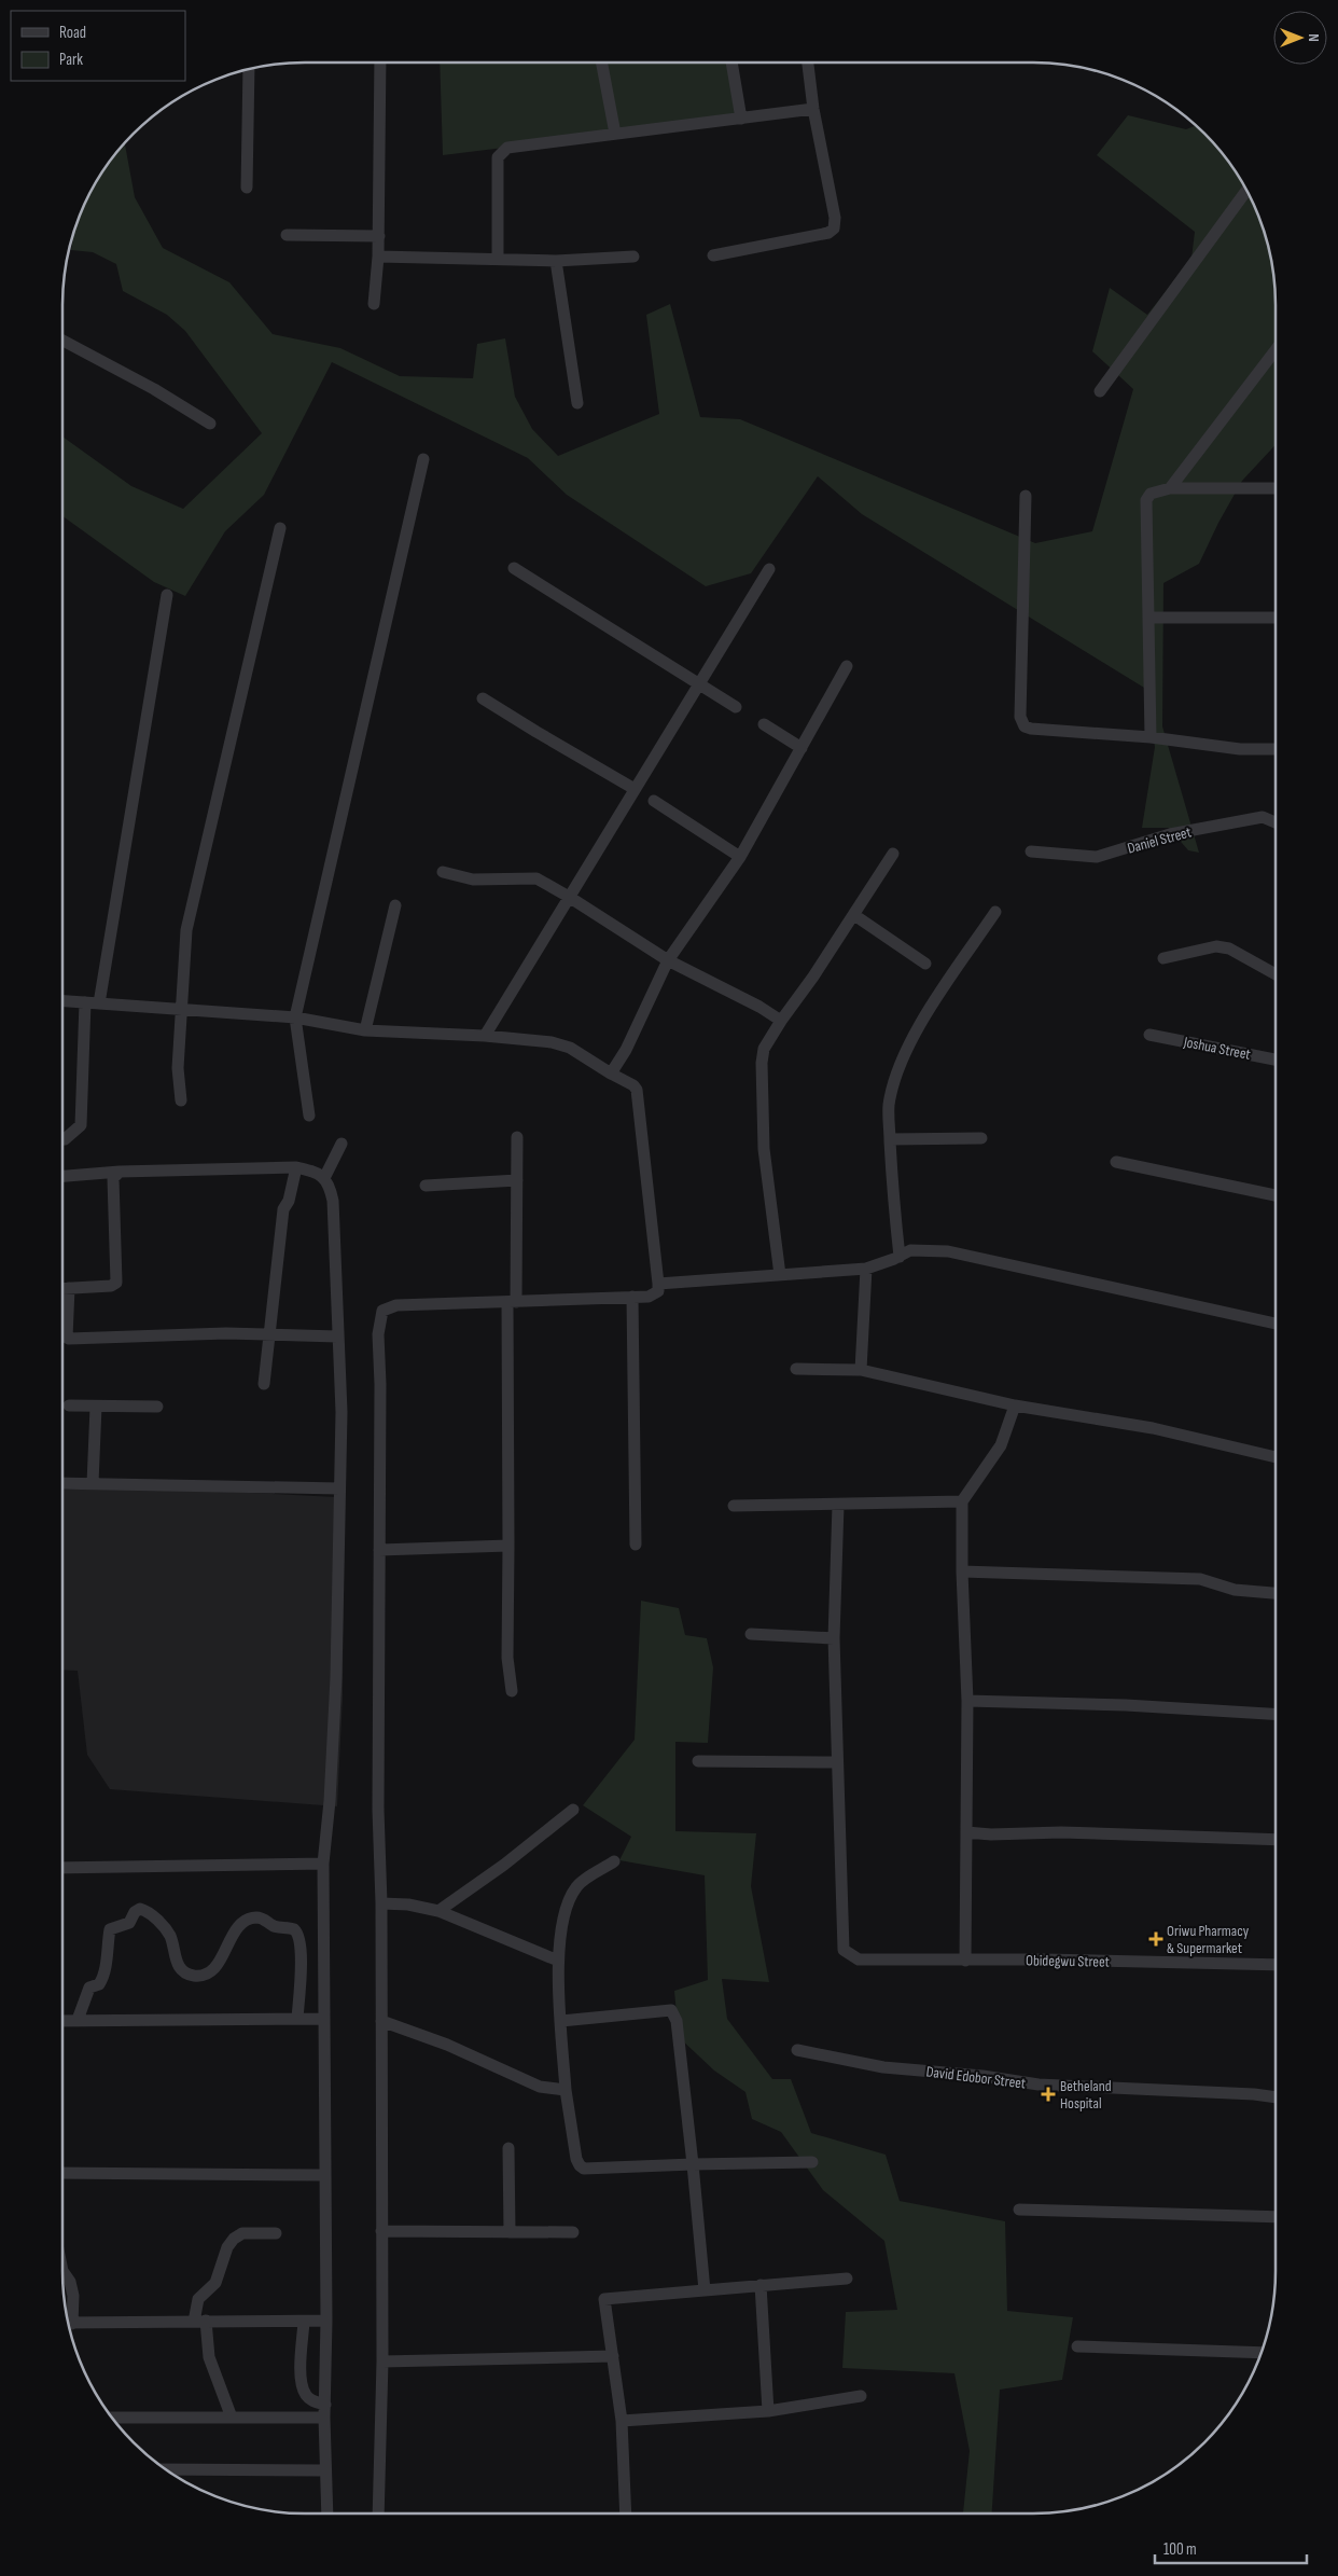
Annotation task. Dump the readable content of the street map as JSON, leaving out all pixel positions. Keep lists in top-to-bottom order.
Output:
{
  "streets": {
    "street": [
      "Daniel Street",
      "Joshua Street",
      "Obidegwu Street",
      "David Edobor Street"
    ]
  },
  "places": {
    "health": ["Oriwu Pharmacy & Supermarket", "Betheland Hospital"]
  },
  "legend": ["Road", "Park"],
  "scale_bar": "100 m",
  "north": "right"
}
